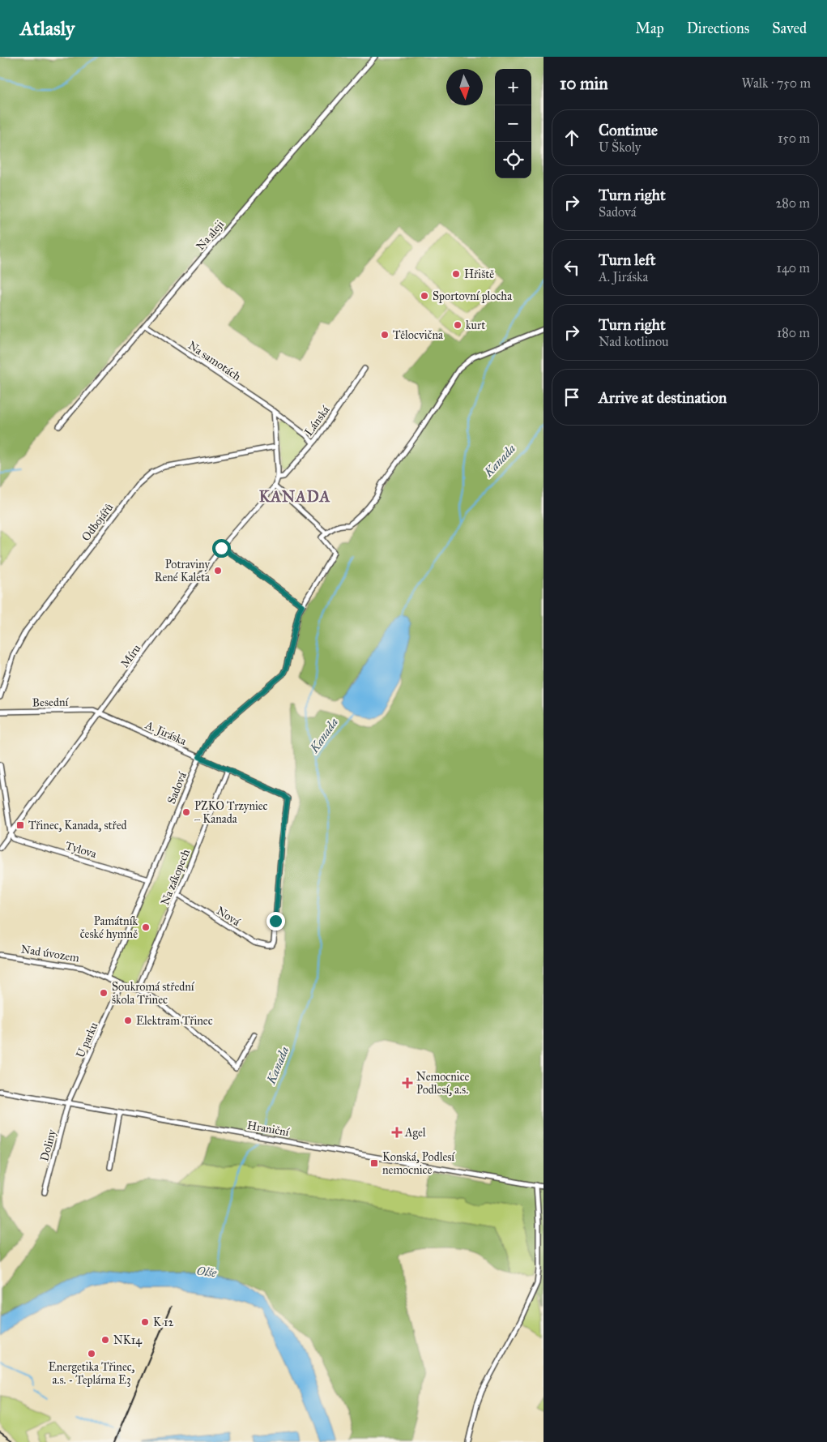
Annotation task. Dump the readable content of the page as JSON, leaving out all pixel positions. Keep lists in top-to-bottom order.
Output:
{
  "streets": {
    "street": [
      "Na aleji",
      "Na samotách",
      "Lánská",
      "Odbojářů",
      "Míru",
      "Besední",
      "A. Jiráska",
      "Sadová",
      "Tylova",
      "Na zákopech",
      "Nová",
      "Nad úvozem",
      "U parku",
      "Hraniční",
      "Doliny"
    ]
  },
  "crossings": [
    ["Na aleji", "Na samotách"],
    ["Na samotách", "Lánská"],
    ["Lánská", "Míru"],
    ["Míru", "Besední"],
    ["Míru", "A. Jiráska"],
    ["Míru", "Tylova"],
    ["Besední", "A. Jiráska"],
    ["A. Jiráska", "Sadová"],
    ["A. Jiráska", "Na zákopech"],
    ["A. Jiráska", "Nová"],
    ["Sadová", "Tylova"],
    ["Sadová", "Nad úvozem"],
    ["Na zákopech", "Nová"],
    ["Na zákopech", "Nad úvozem"],
    ["Nad úvozem", "U parku"],
    ["U parku", "Hraniční"],
    ["U parku", "Doliny"],
    ["Hraniční", "Doliny"]
  ],
  "districts": ["KANADA"],
  "water": ["Kanada", "Olše"],
  "places": {
    "other": [
      "Hřiště",
      "Sportovní plocha",
      "kurt",
      "Tělocvična",
      "Potraviny René Kaleta",
      "PZKO Trzyniec – Kanada",
      "Památník české hymně",
      "Soukromá střední škola Třinec",
      "Elektram Třinec",
      "K 12",
      "NK14",
      "Energetika Třinec, a.s. - Teplárna E3"
    ],
    "transit": ["Třinec, Kanada, střed", "Konská, Podlesí nemocnice"],
    "health": ["Nemocnice Podlesí, a.s.", "Agel"]
  },
  "north": "bottom",
  "page": {
    "header": "Atlasly",
    "nav": ["Map", "Directions", "Saved"],
    "heading": ["10 min", "Walk · 750 m"],
    "map_buttons": ["+", "−"],
    "list": [
      ["Continue", "U Školy", "150 m"],
      ["Turn right", "Sadová", "280 m"],
      ["Turn left", "A. Jiráska", "140 m"],
      ["Turn right", "Nad kotlinou", "180 m"],
      "Arrive at destination"
    ]
  }
}
